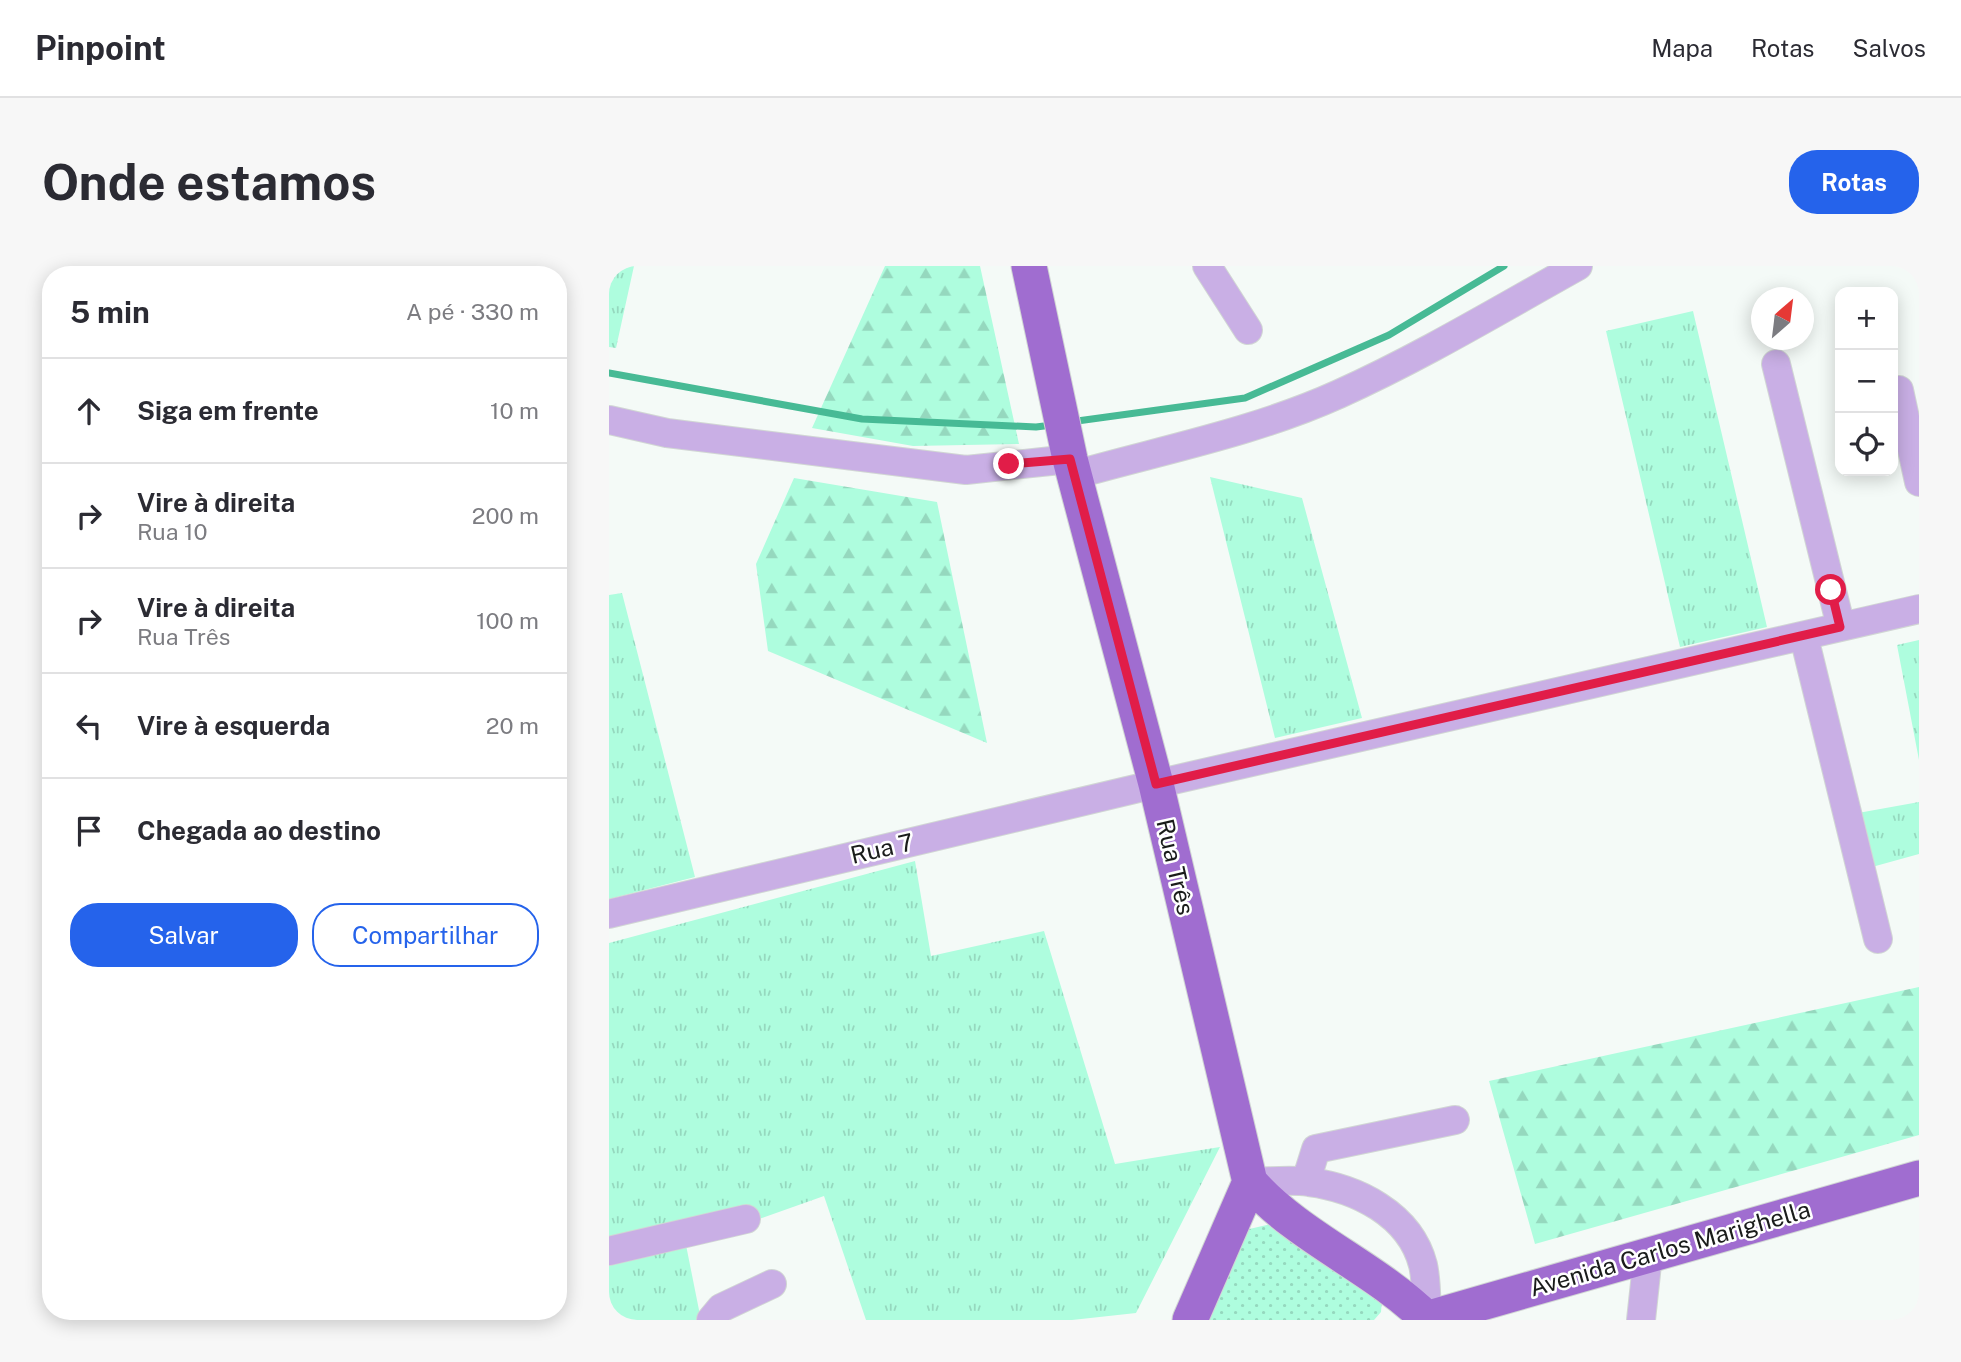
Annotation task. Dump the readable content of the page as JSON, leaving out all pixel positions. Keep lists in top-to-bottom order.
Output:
{
  "streets": {
    "main road": ["Rua Três", "Avenida Carlos Marighella"],
    "street": ["Rua 7"]
  },
  "crossings": [
    ["Rua 7", "Rua Três"],
    ["Rua Três", "Avenida Carlos Marighella"]
  ],
  "north": "top right",
  "page": {
    "header": "Pinpoint",
    "nav": ["Mapa", "Rotas", "Salvos"],
    "buttons": [
      "Rotas",
      ["Salvar", "Compartilhar"]
    ],
    "title": "Onde estamos",
    "heading": ["5 min", "A pé · 330 m"],
    "map_buttons": ["+", "−"],
    "list": [
      ["Siga em frente", "10 m"],
      ["Vire à direita", "Rua 10", "200 m"],
      ["Vire à direita", "Rua Três", "100 m"],
      ["Vire à esquerda", "20 m"],
      "Chegada ao destino"
    ]
  }
}
